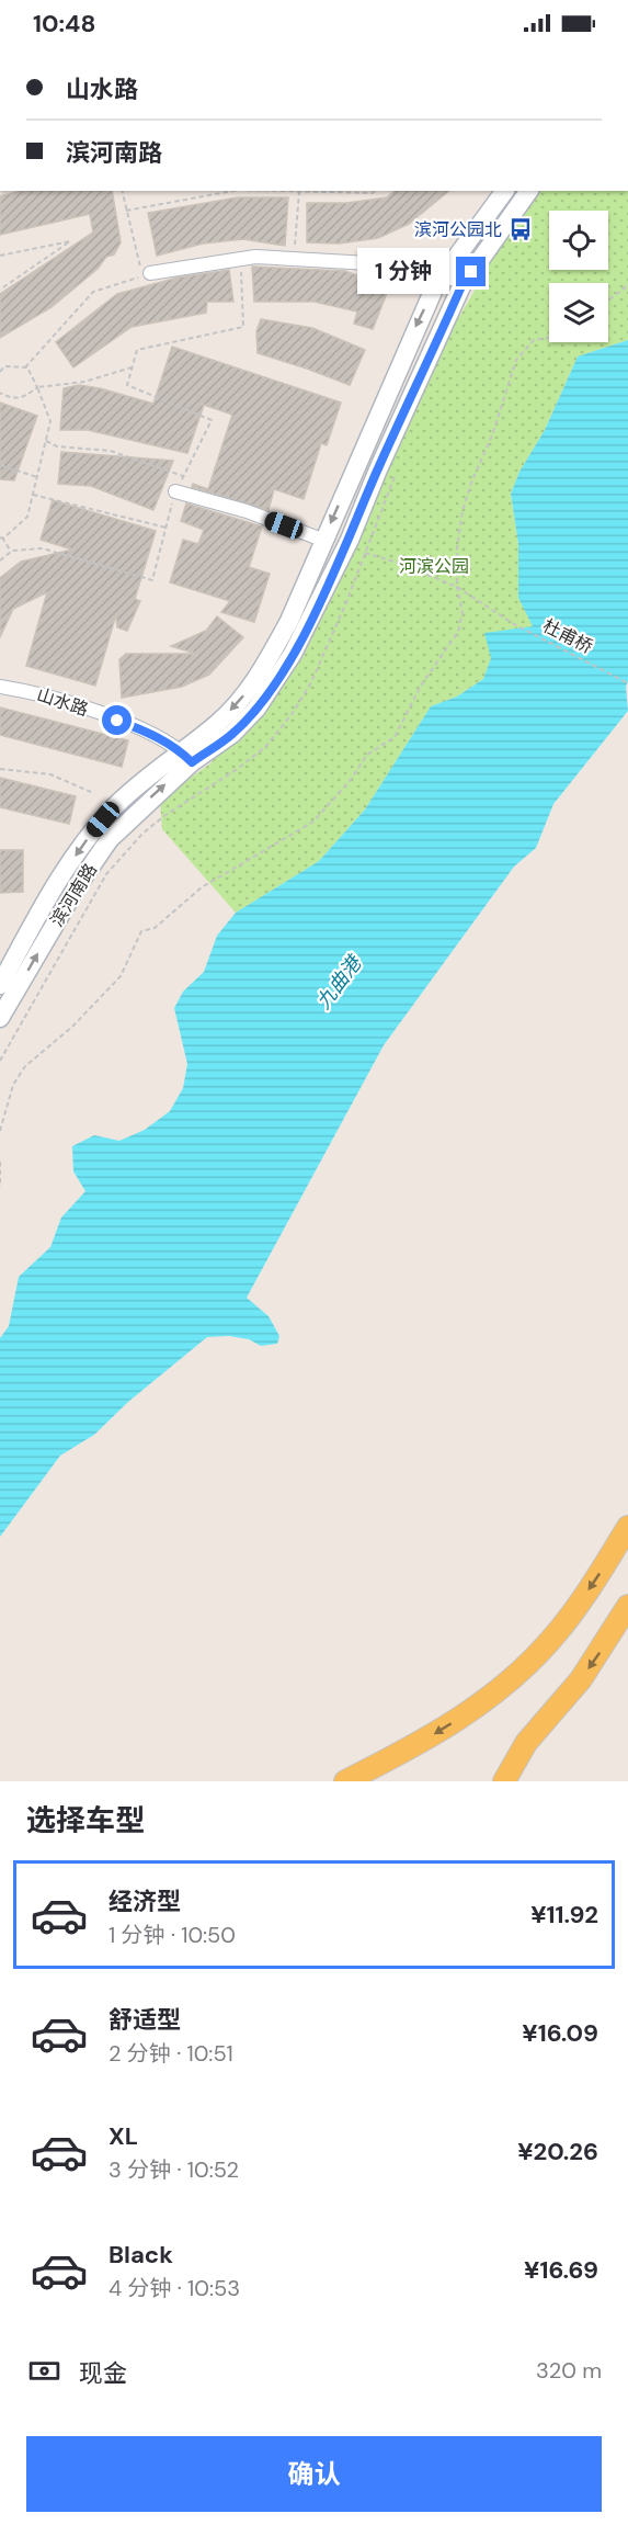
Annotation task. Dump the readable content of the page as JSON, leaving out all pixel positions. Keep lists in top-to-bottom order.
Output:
{
  "streets": {
    "street": ["山水路", "滨河南路"],
    "path": ["杜甫桥"]
  },
  "crossings": [
    ["杜甫桥", "滨河南路"],
    ["山水路", "滨河南路"]
  ],
  "water": ["九曲港"],
  "parks": ["河滨公园"],
  "places": {
    "bus stop": ["滨河公园北"]
  },
  "page": {
    "status": "10:48",
    "banner": ["山水路", "滨河南路"],
    "bubble": "1 分钟",
    "heading": "选择车型",
    "list": [
      {
        "name": "经济型",
        "note": "1 分钟 · 10:50",
        "value": "¥11.92"
      },
      {
        "name": "舒适型",
        "note": "2 分钟 · 10:51",
        "value": "¥16.09"
      },
      {
        "name": "XL",
        "note": "3 分钟 · 10:52",
        "value": "¥20.26"
      },
      {
        "name": "Black",
        "note": "4 分钟 · 10:53",
        "value": "¥16.69"
      }
    ],
    "pay": ["现金", "320 m"],
    "buttons": "确认"
  }
}
